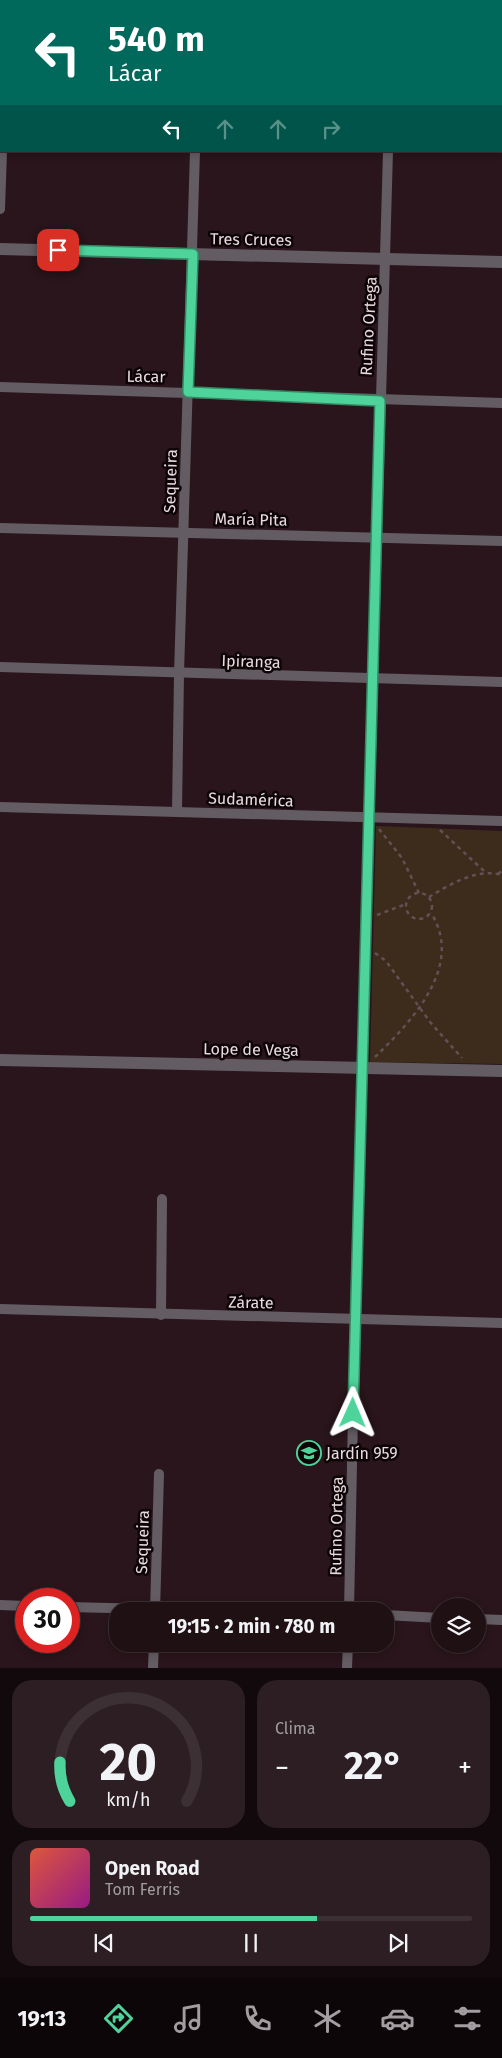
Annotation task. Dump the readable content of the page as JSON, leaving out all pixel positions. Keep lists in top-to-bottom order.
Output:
{
  "streets": {
    "street": [
      "Tres Cruces",
      "Rufino Ortega",
      "Lácar",
      "Sequeira",
      "María Pita",
      "Ipiranga",
      "Sudamérica",
      "Lope de Vega",
      "Zárate"
    ]
  },
  "crossings": [
    ["Tres Cruces", "Rufino Ortega"],
    ["Tres Cruces", "Sequeira"],
    ["Rufino Ortega", "Lácar"],
    ["Rufino Ortega", "María Pita"],
    ["Rufino Ortega", "Ipiranga"],
    ["Rufino Ortega", "Sudamérica"],
    ["Rufino Ortega", "Lope de Vega"],
    ["Rufino Ortega", "Zárate"],
    ["Lácar", "Sequeira"],
    ["Sequeira", "María Pita"],
    ["Sequeira", "Ipiranga"],
    ["Sequeira", "Sudamérica"]
  ],
  "places": {
    "school or university": ["Jardín 959"]
  },
  "page": {
    "turn": ["540 m", "Lácar"],
    "limit": "30",
    "trip": "19:15 · 2 min · 780 m",
    "tile": "Clima",
    "heat": ["−", "22°", "+"],
    "song": ["Open Road", "Tom Ferris"],
    "tabs": "19:13",
    "gauge": ["20", "km/h"]
  }
}
